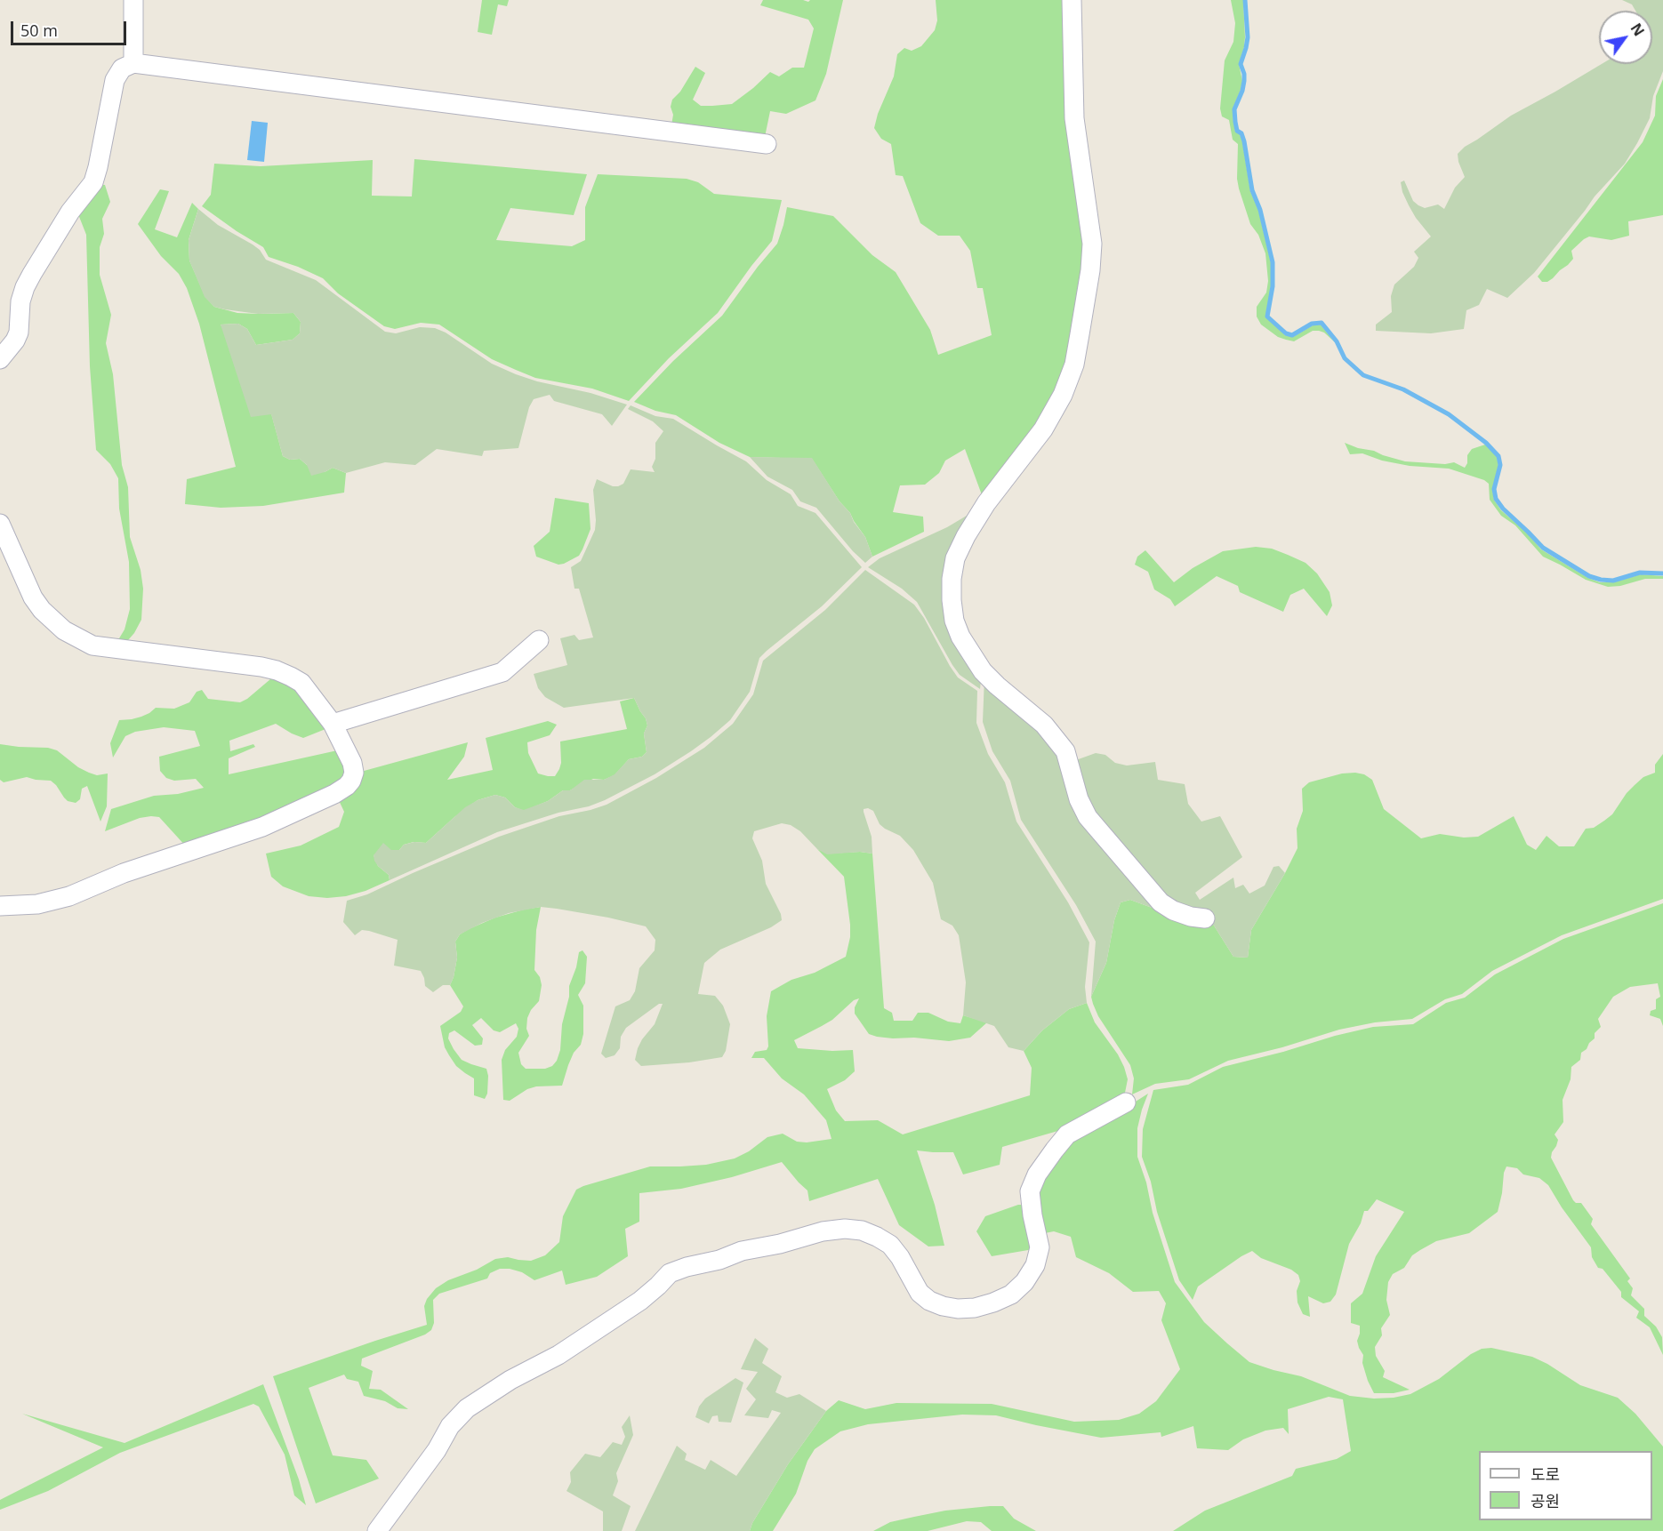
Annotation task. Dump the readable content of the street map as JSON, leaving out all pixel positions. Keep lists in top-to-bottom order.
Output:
{
  "legend": ["도로", "공원"],
  "scale_bar": "50 m",
  "north": "top right"
}
